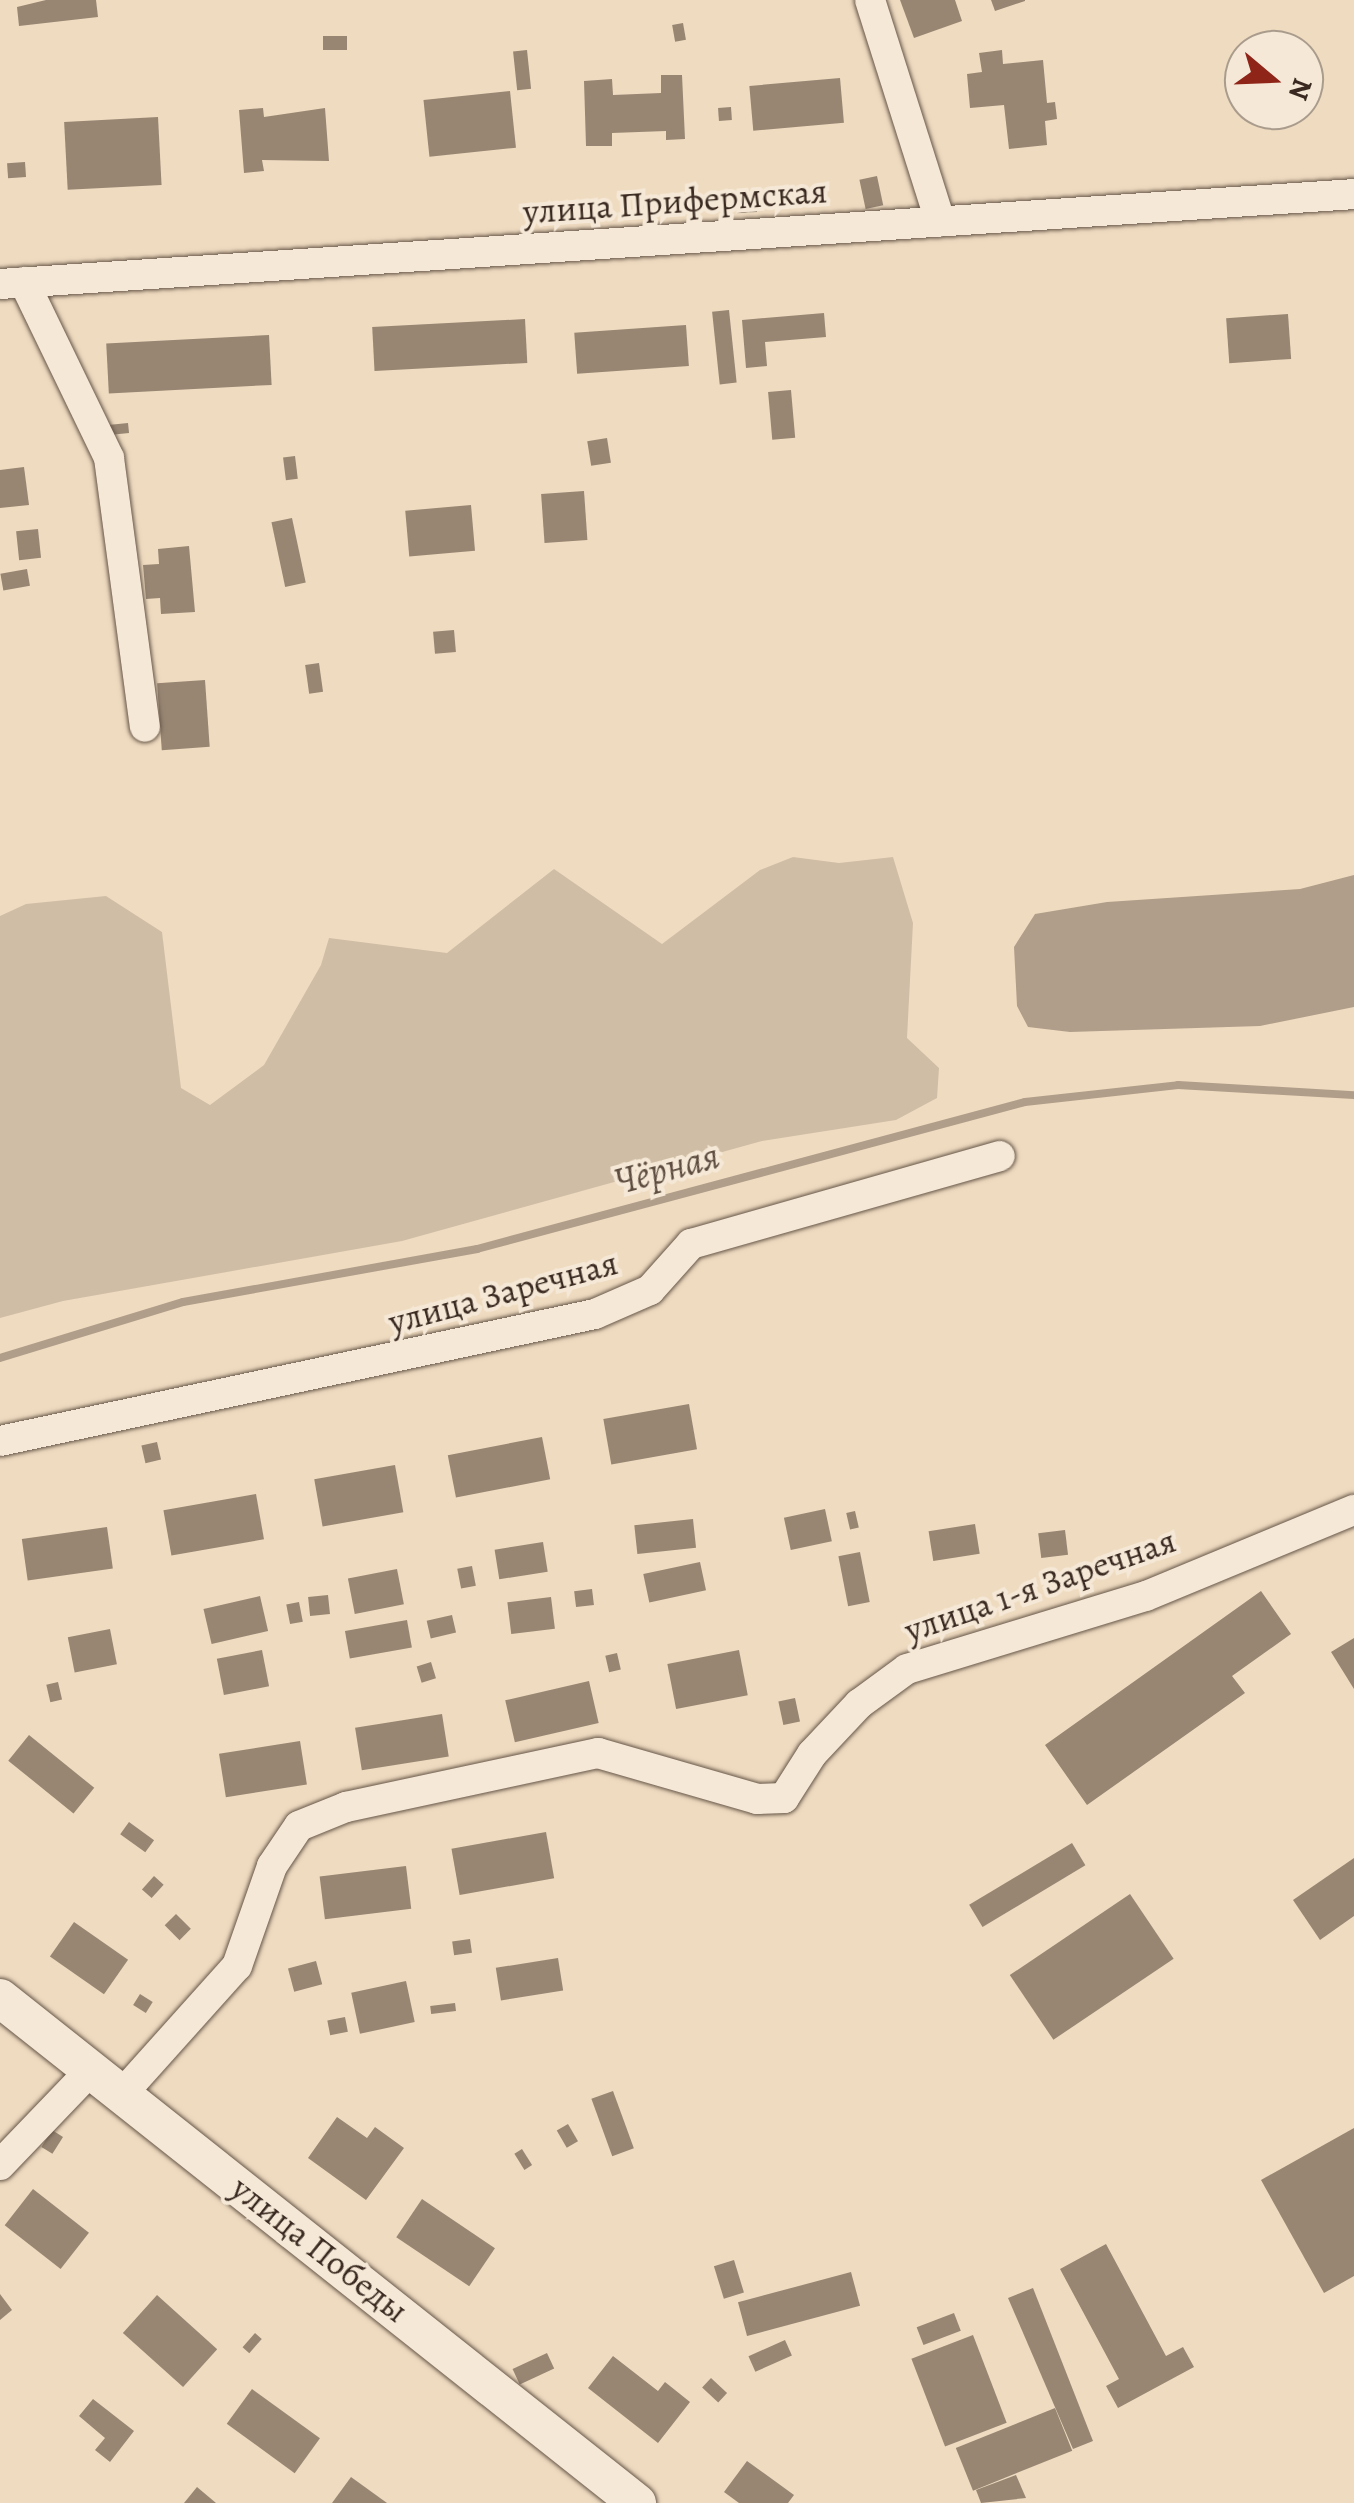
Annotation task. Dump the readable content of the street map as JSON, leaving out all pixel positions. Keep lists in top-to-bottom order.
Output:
{
  "streets": {
    "street": [
      "улица Прифермская",
      "улица Заречная",
      "улица 1-я Заречная",
      "улица Победы"
    ]
  },
  "crossings": [
    ["улица 1-я Заречная", "улица Победы"]
  ],
  "water": ["Чёрная"],
  "north": "right"
}
